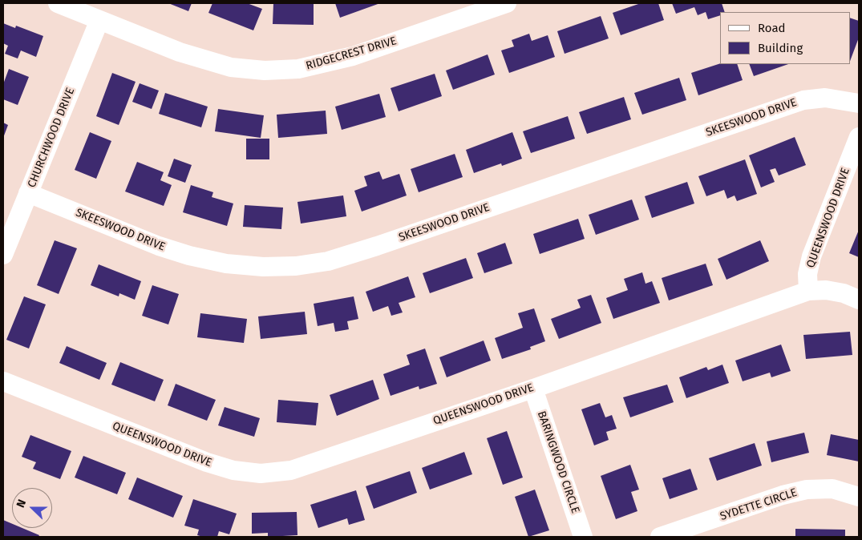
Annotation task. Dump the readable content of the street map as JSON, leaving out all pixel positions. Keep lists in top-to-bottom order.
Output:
{
  "streets": {
    "street": [
      "RIDGECREST DRIVE",
      "SKEESWOOD DRIVE",
      "CHURCHWOOD DRIVE",
      "QUEENSWOOD DRIVE",
      "BARINGWOOD CIRCLE",
      "SYDETTE CIRCLE"
    ]
  },
  "crossings": [
    ["RIDGECREST DRIVE", "CHURCHWOOD DRIVE"],
    ["SKEESWOOD DRIVE", "CHURCHWOOD DRIVE"],
    ["QUEENSWOOD DRIVE", "BARINGWOOD CIRCLE"]
  ],
  "legend": ["Road", "Building"],
  "north": "left"
}
